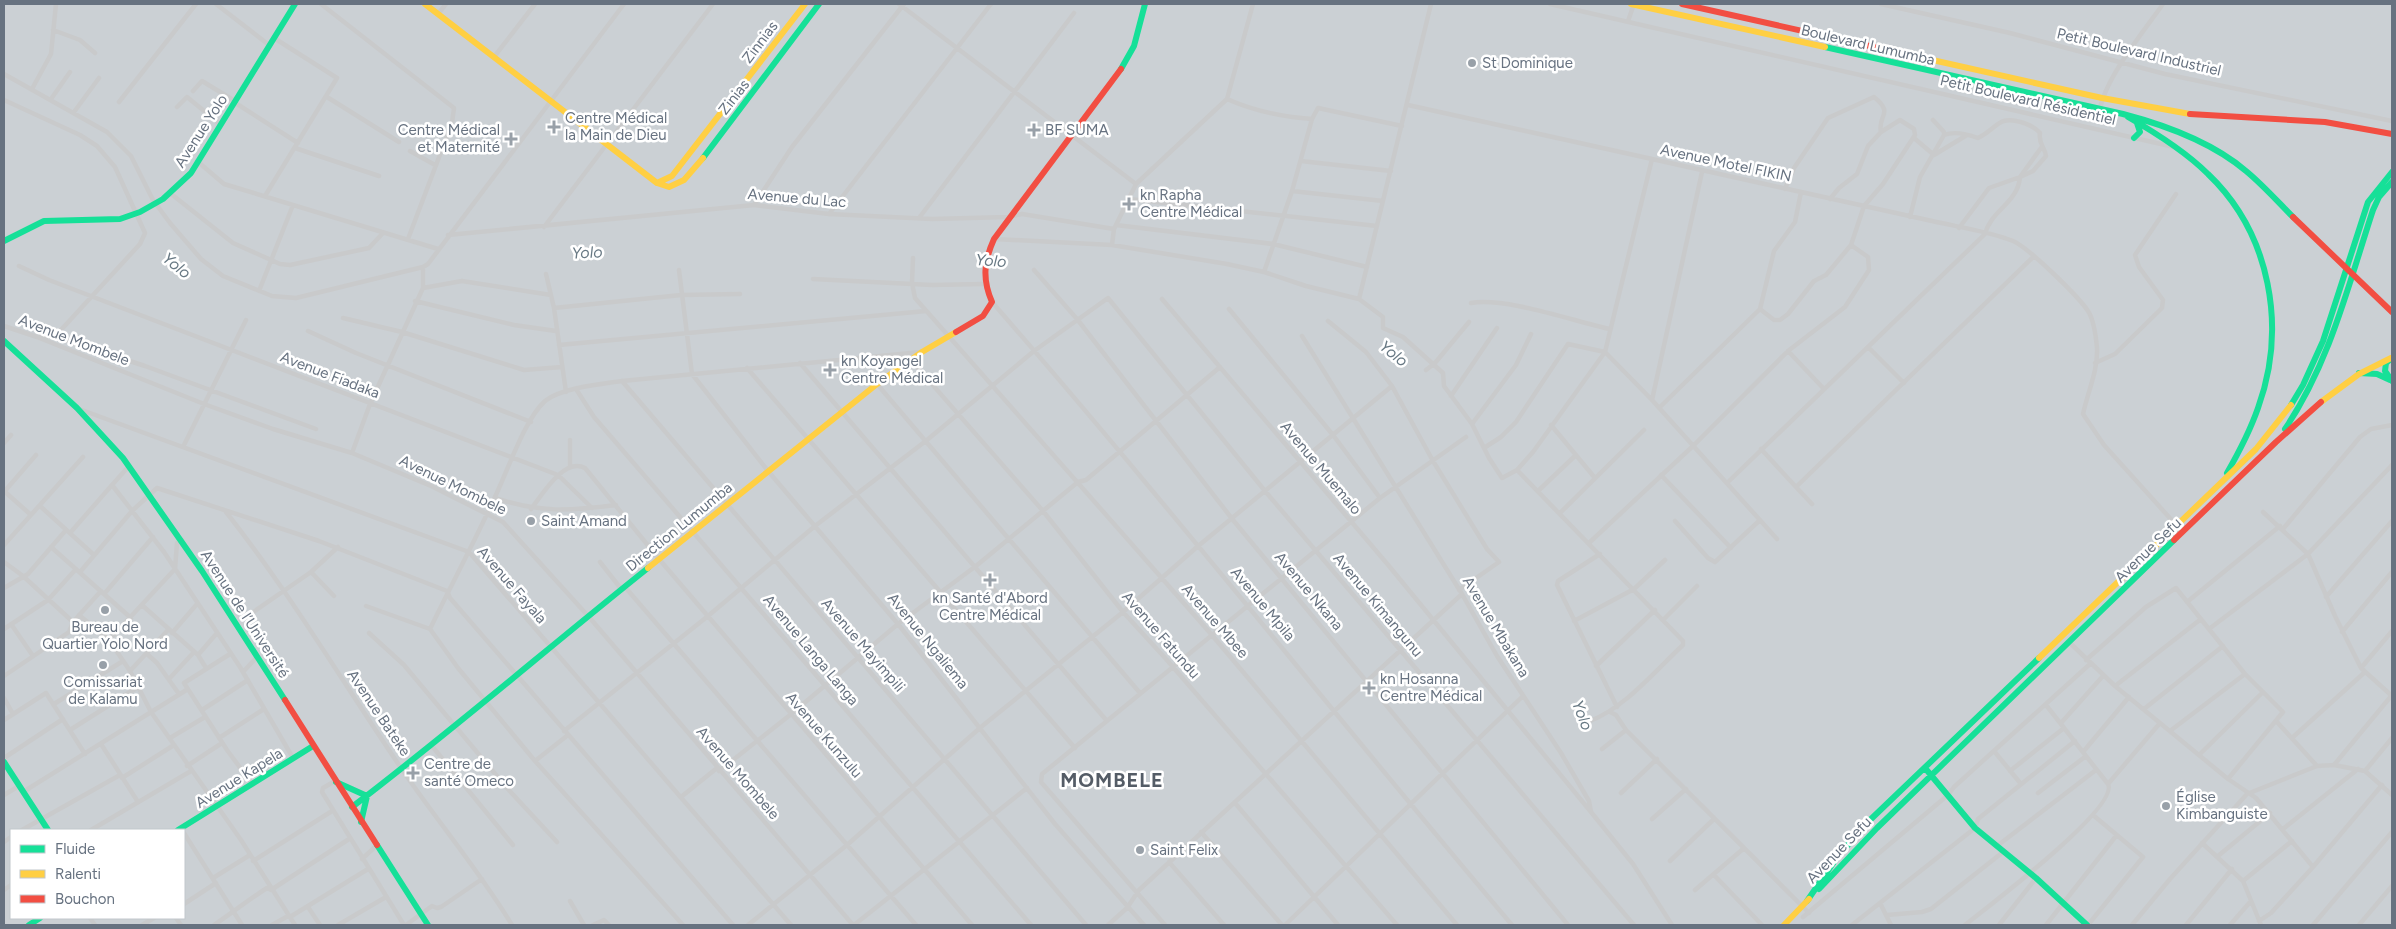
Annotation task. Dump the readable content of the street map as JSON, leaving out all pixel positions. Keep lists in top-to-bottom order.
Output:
{
  "streets": {
    "main road": [
      "Zinnias",
      "Boulevard Lumumba",
      "Zinias",
      "Avenue Yolo",
      "Direction Lumumba",
      "Avenue Sefu",
      "Avenue de l’Université",
      "Avenue Kapela"
    ],
    "street": [
      "Petit Boulevard Industriel",
      "Petit Boulevard Résidentiel",
      "Avenue Motel FIKIN",
      "Avenue du Lac",
      "Avenue Mombele",
      "Avenue Fiadaka",
      "Avenue Muemalo",
      "Avenue Fayala",
      "Avenue Nkana",
      "Avenue Mpila",
      "Avenue Kimangunu",
      "Avenue Mbee",
      "Avenue Mbakana",
      "Avenue Fatundu",
      "Avenue Ngaliema",
      "Avenue Mayimpili",
      "Avenue Langa Langa",
      "Avenue Bateke",
      "Avenue Kunzulu"
    ]
  },
  "crossings": [
    ["Zinnias", "Zinias"],
    ["Avenue Mombele", "Direction Lumumba"],
    ["Avenue Muemalo", "Avenue Mbakana"],
    ["Direction Lumumba", "Avenue Fayala"],
    ["Direction Lumumba", "Avenue Mpila"],
    ["Direction Lumumba", "Avenue de l’Université"],
    ["Direction Lumumba", "Avenue Mbee"],
    ["Direction Lumumba", "Avenue Fatundu"],
    ["Direction Lumumba", "Avenue Ngaliema"],
    ["Direction Lumumba", "Avenue Mayimpili"],
    ["Direction Lumumba", "Avenue Langa Langa"],
    ["Direction Lumumba", "Avenue Bateke"],
    ["Direction Lumumba", "Avenue Kunzulu"],
    ["Avenue Fayala", "Avenue de l’Université"],
    ["Avenue Nkana", "Avenue Kimangunu"],
    ["Avenue de l’Université", "Avenue Kapela"]
  ],
  "districts": ["MOMBELE"],
  "water": ["Yolo"],
  "places": {
    "other": [
      "St Dominique",
      "Saint Amand",
      "Bureau de Quartier Yolo Nord",
      "Comissariat de Kalamu",
      "Église Kimbanguiste",
      "Saint Felix"
    ],
    "health": [
      "Centre Médical la Main de Dieu",
      "BF SUMA",
      "Centre Médical et Maternité",
      "kn Rapha Centre Médical",
      "kn Koyangel Centre Médical",
      "kn Santé d'Abord Centre Médical",
      "kn Hosanna Centre Médical",
      "Centre de santé Omeco"
    ]
  },
  "legend": ["Fluide", "Ralenti", "Bouchon"]
}
